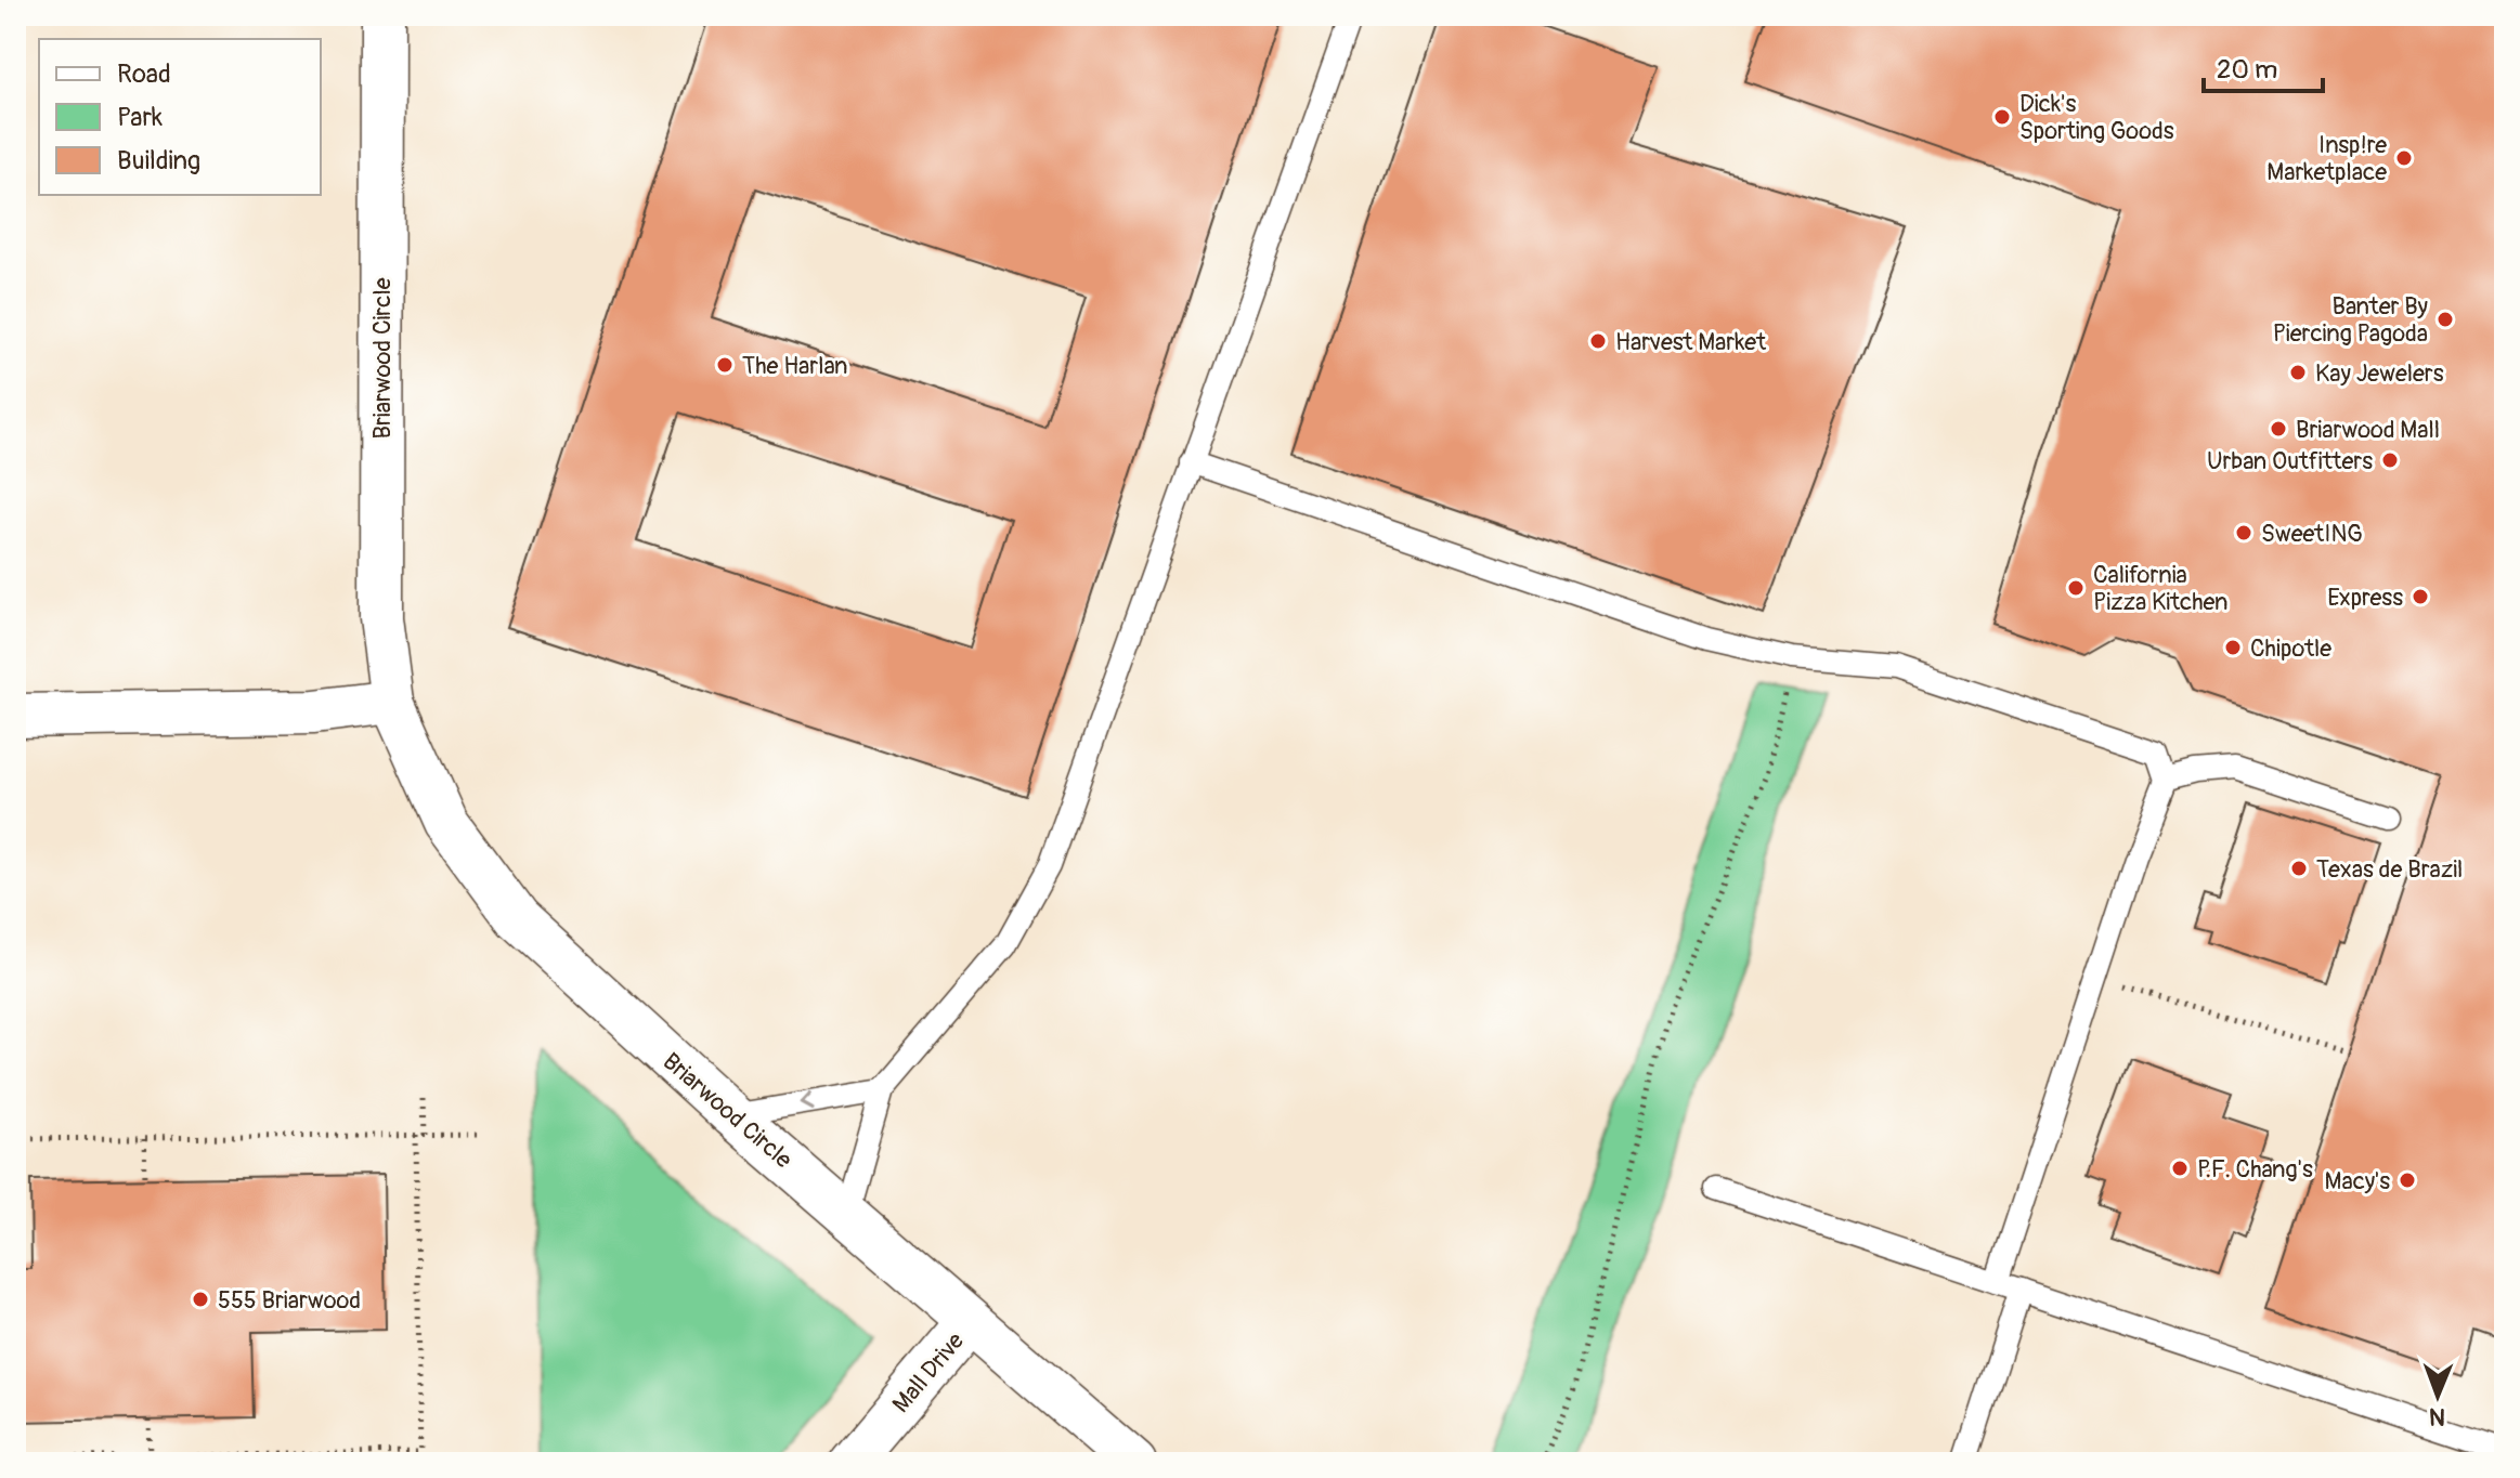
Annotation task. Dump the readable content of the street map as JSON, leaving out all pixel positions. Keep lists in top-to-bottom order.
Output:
{
  "streets": {
    "street": ["Briarwood Circle", "Mall Drive"]
  },
  "crossings": [
    ["Briarwood Circle", "Mall Drive"]
  ],
  "places": [
    "Dick's Sporting Goods",
    "Insp!re Marketplace",
    "Banter By Piercing Pagoda",
    "Harvest Market",
    "The Harlan",
    "Kay Jewelers",
    "Briarwood Mall",
    "Urban Outfitters",
    "SweetING",
    "California Pizza Kitchen",
    "Express",
    "Chipotle",
    "Texas de Brazil",
    "P.F. Chang's",
    "Macy's",
    "555 Briarwood"
  ],
  "legend": ["Road", "Park", "Building"],
  "scale_bar": "20 m",
  "north": "bottom"
}
